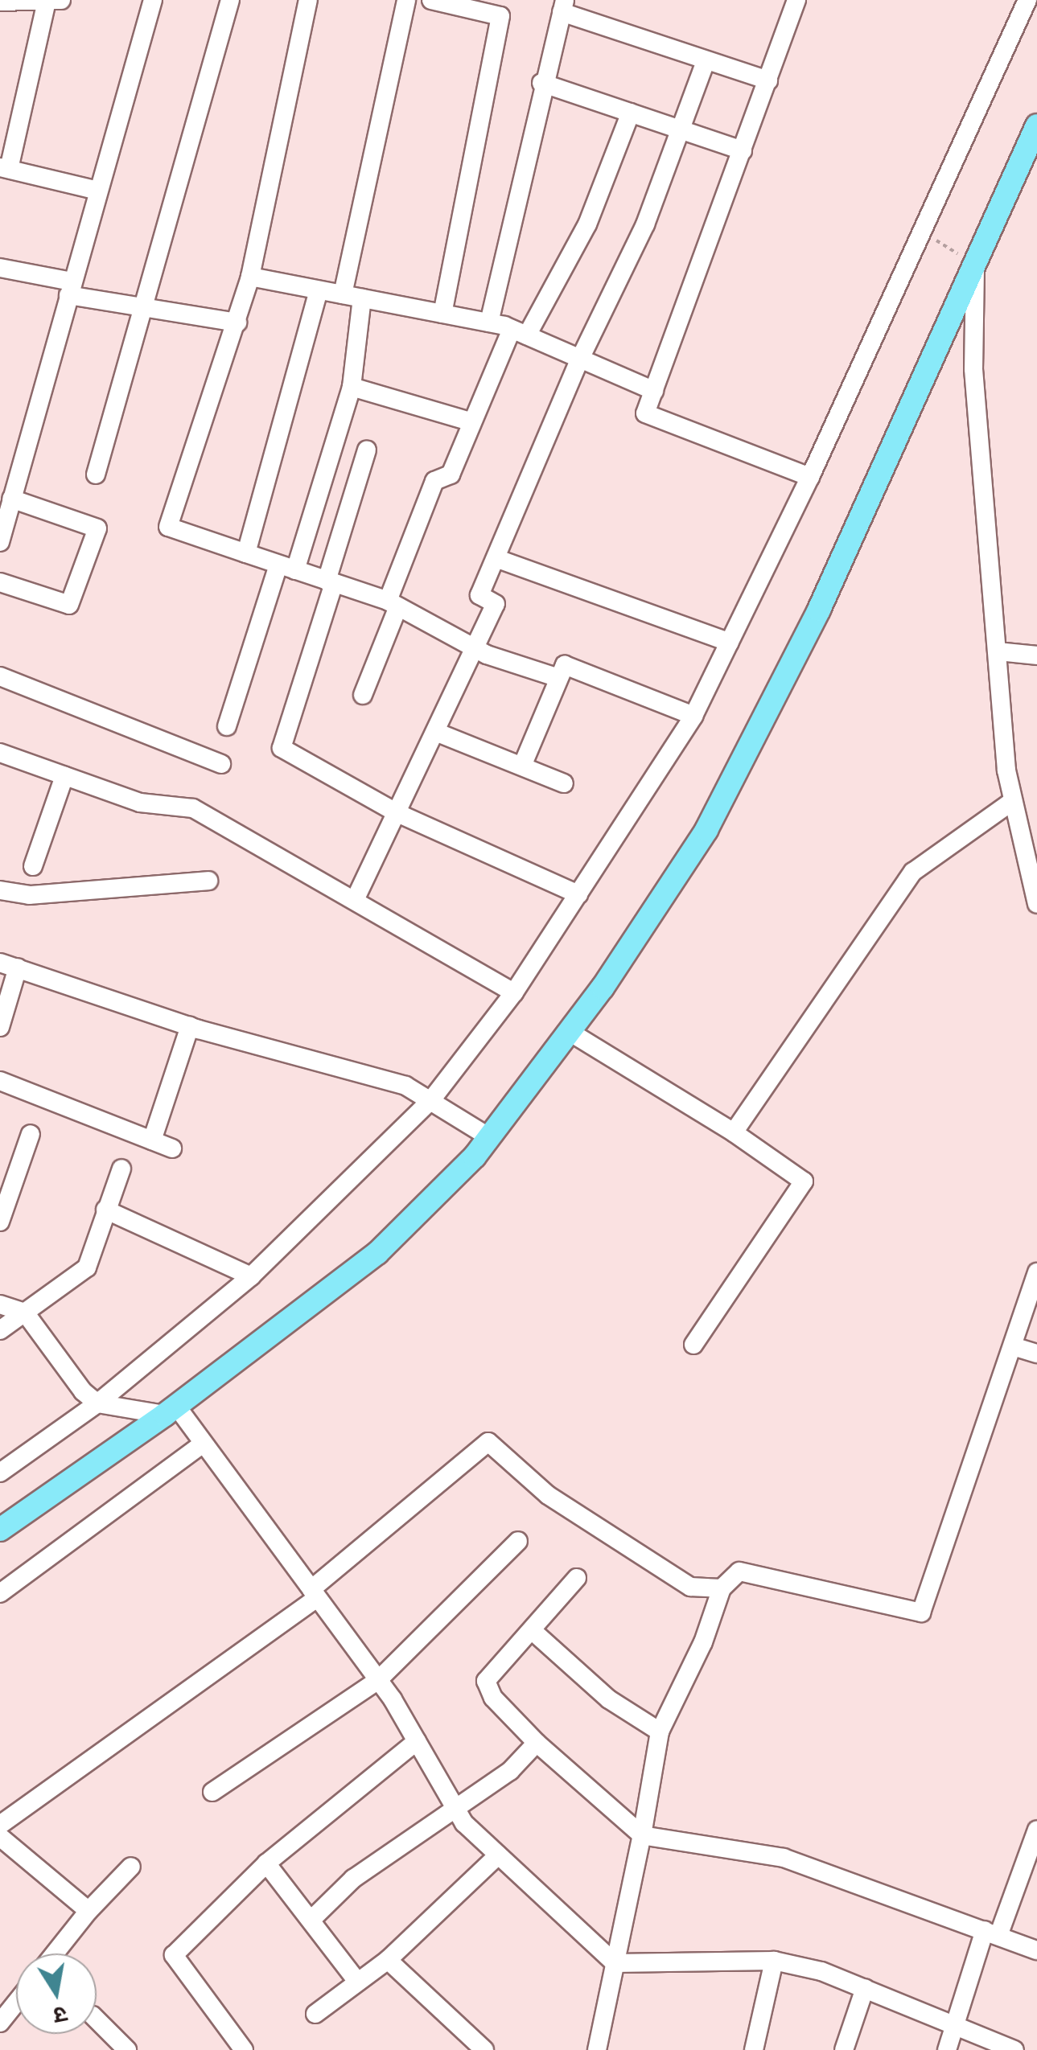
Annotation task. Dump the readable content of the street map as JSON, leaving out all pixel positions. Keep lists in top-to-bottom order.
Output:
{
  "north": "bottom"
}
